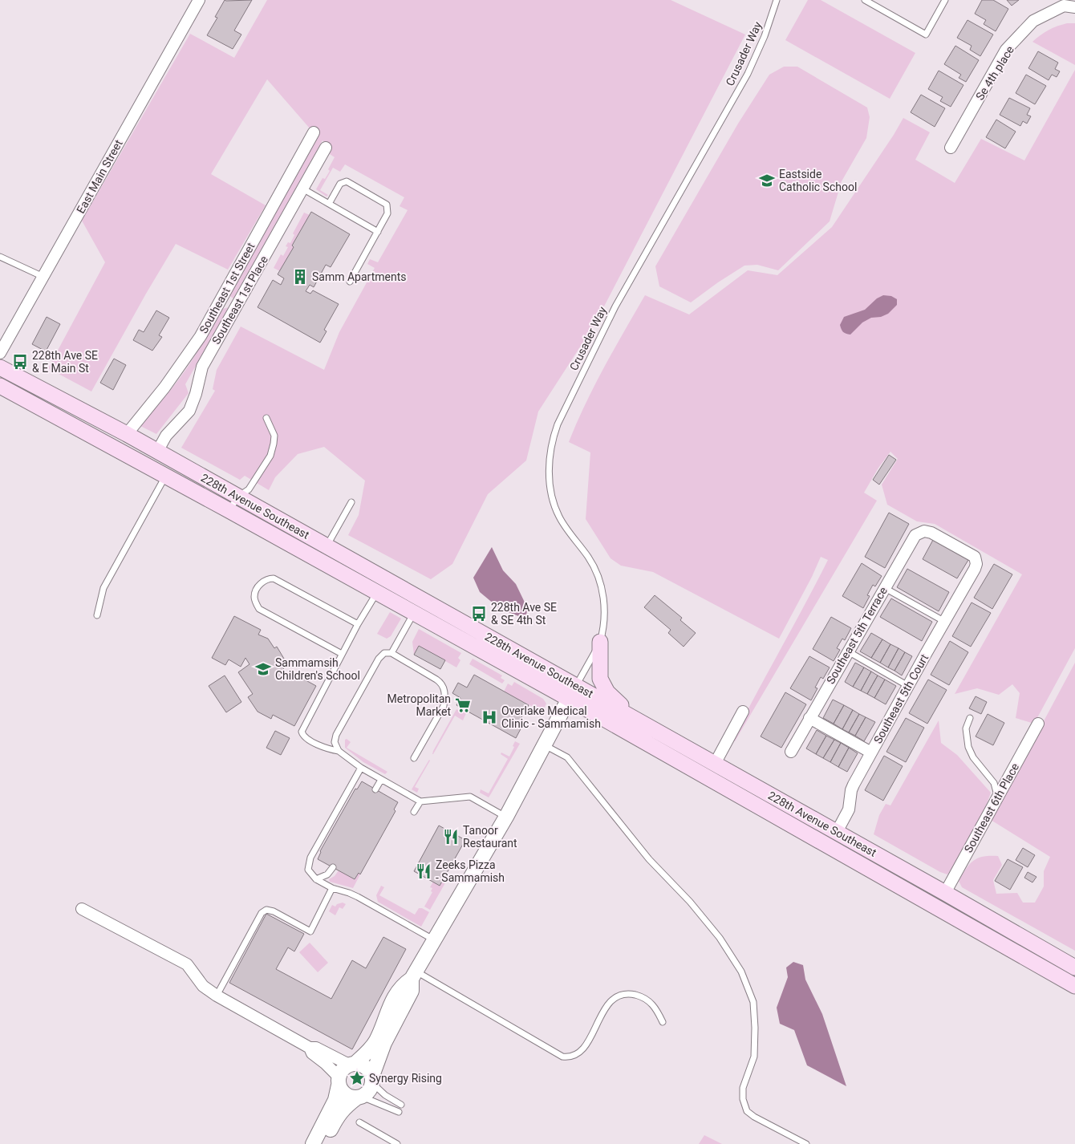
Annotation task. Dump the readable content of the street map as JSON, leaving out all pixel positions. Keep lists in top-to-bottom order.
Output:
{
  "streets": {
    "main road": ["228th Avenue Southeast"],
    "street": [
      "Se 4th place",
      "East Main Street",
      "Southeast 1st Street",
      "Southeast 1st Place",
      "Southeast 5th Terrace",
      "Southeast 5th Court",
      "Southeast 6th Place"
    ],
    "lane": ["Crusader Way"]
  },
  "crossings": [
    ["Crusader Way", "228th Avenue Southeast"],
    ["Southeast 1st Street", "228th Avenue Southeast"],
    ["Southeast 1st Place", "228th Avenue Southeast"],
    ["228th Avenue Southeast", "Southeast 5th Court"],
    ["228th Avenue Southeast", "Southeast 6th Place"],
    ["Southeast 5th Terrace", "Southeast 5th Court"]
  ],
  "places": {
    "school or university": ["Eastside Catholic School", "Sammamsih Children's School"],
    "building": ["Samm Apartments"],
    "bus stop": ["228th Ave SE & E Main St", "228th Ave SE & SE 4th St"],
    "supermarket": ["Metropolitan Market"],
    "hospital": ["Overlake Medical Clinic - Sammamish"],
    "restaurant": ["Tanoor Restaurant", "Zeeks Pizza - Sammamish"],
    "place": ["Synergy Rising"]
  }
}
